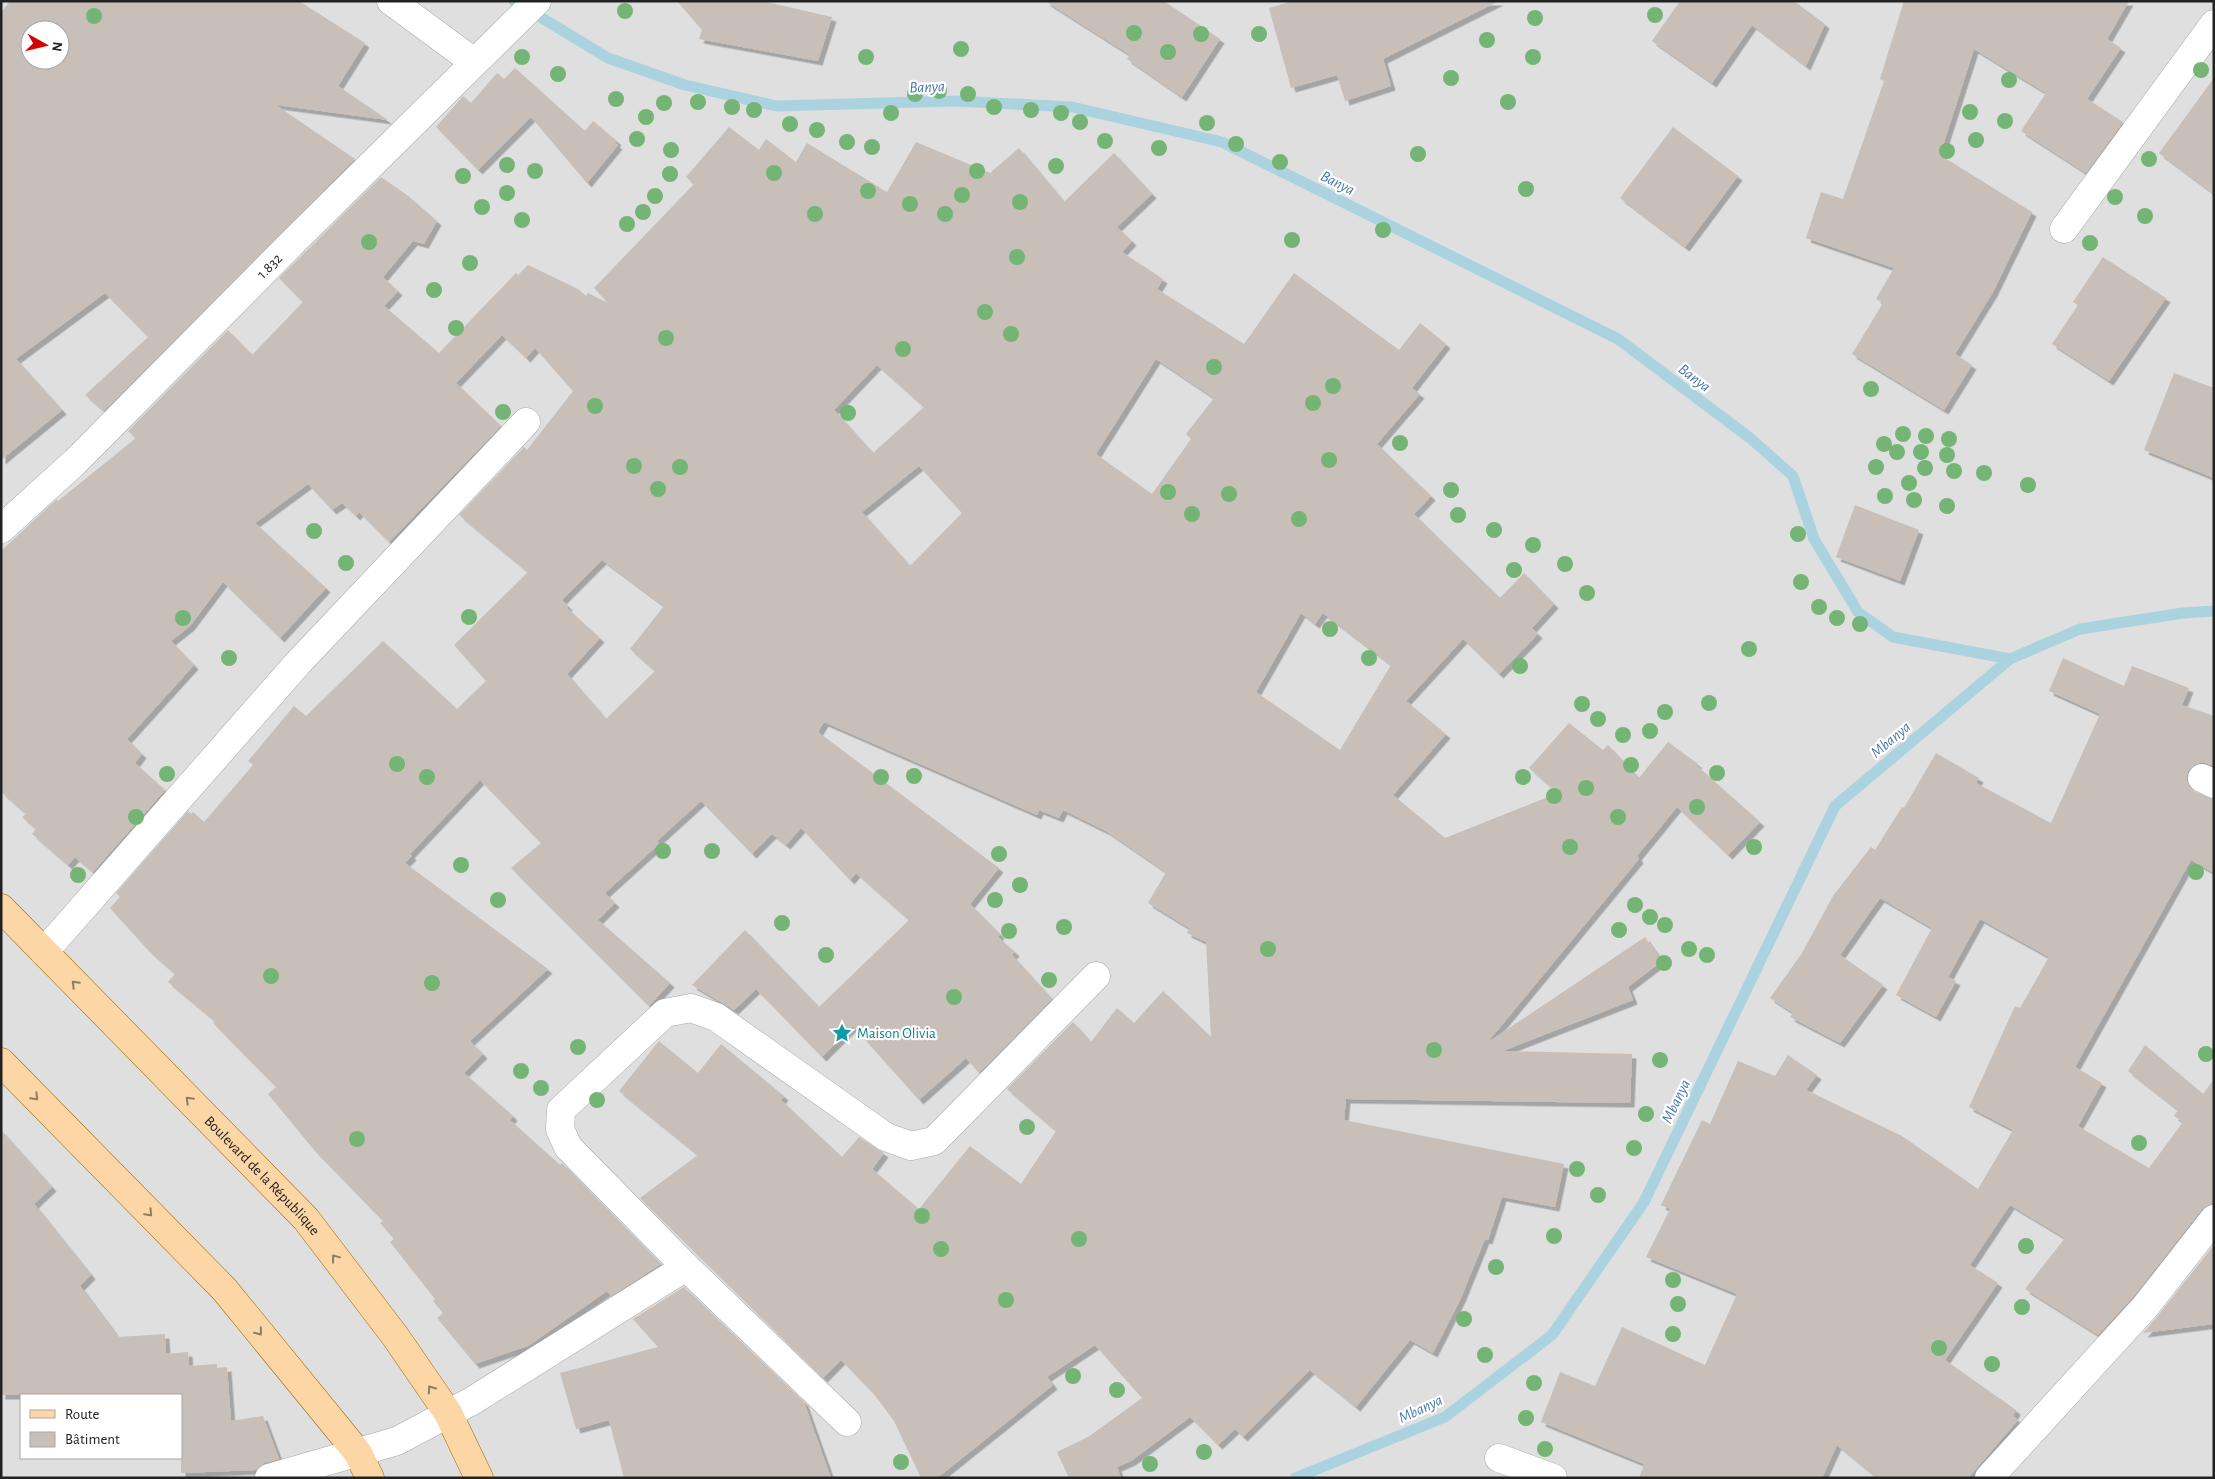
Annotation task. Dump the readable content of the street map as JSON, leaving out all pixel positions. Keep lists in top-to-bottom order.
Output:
{
  "streets": {
    "main road": ["Boulevard de la République"],
    "street": ["1.832"]
  },
  "water": ["Banya", "Mbanya"],
  "places": {
    "place": ["Maison Olivia"]
  },
  "legend": ["Route", "Bâtiment"],
  "north": "right"
}
